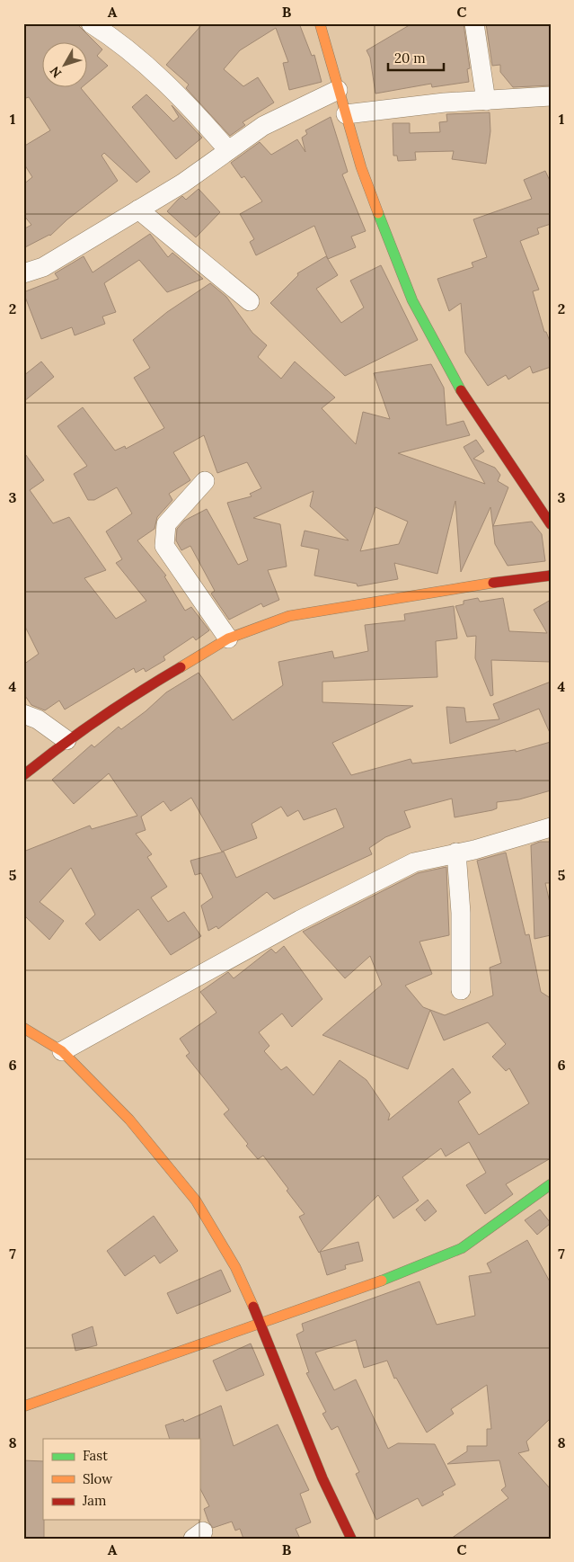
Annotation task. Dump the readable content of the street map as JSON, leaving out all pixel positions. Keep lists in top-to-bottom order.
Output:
{
  "legend": ["Fast", "Slow", "Jam"],
  "scale_bar": "20 m",
  "north": "bottom left",
  "grid": {
    "columns": ["A", "B", "C"],
    "rows": [
      "1",
      "2",
      "3",
      "4",
      "5",
      "6",
      "7",
      "8"
    ]
  }
}
